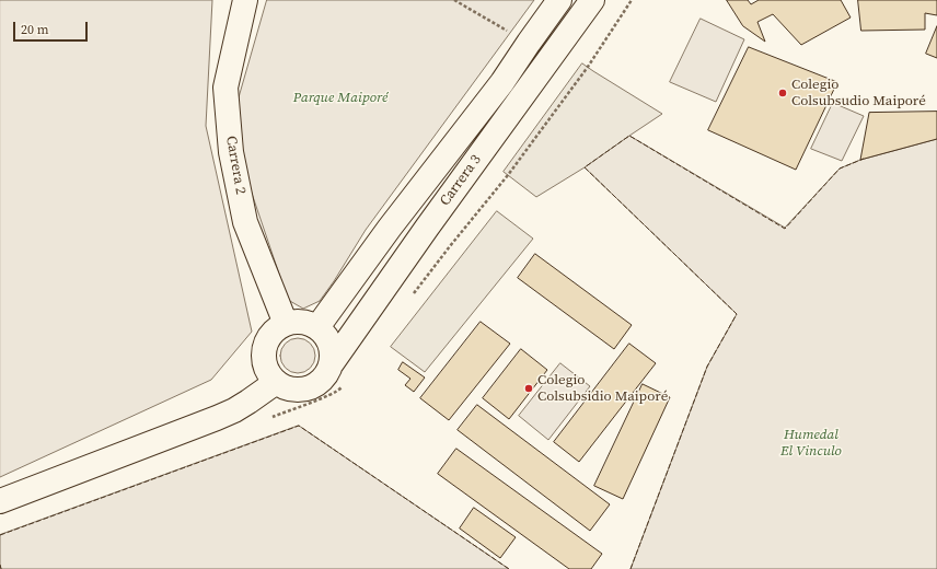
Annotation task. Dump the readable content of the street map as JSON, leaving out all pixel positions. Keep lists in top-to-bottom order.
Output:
{
  "streets": {
    "street": ["Carrera 2", "Carrera 3"]
  },
  "crossings": [
    ["Carrera 2", "Carrera 3"]
  ],
  "parks": ["Parque Maiporé", "Humedal El Vinculo"],
  "places": ["Colegio Colsubsudio Maiporé", "Colegio Colsubsidio Maiporé"],
  "scale_bar": "20 m"
}
